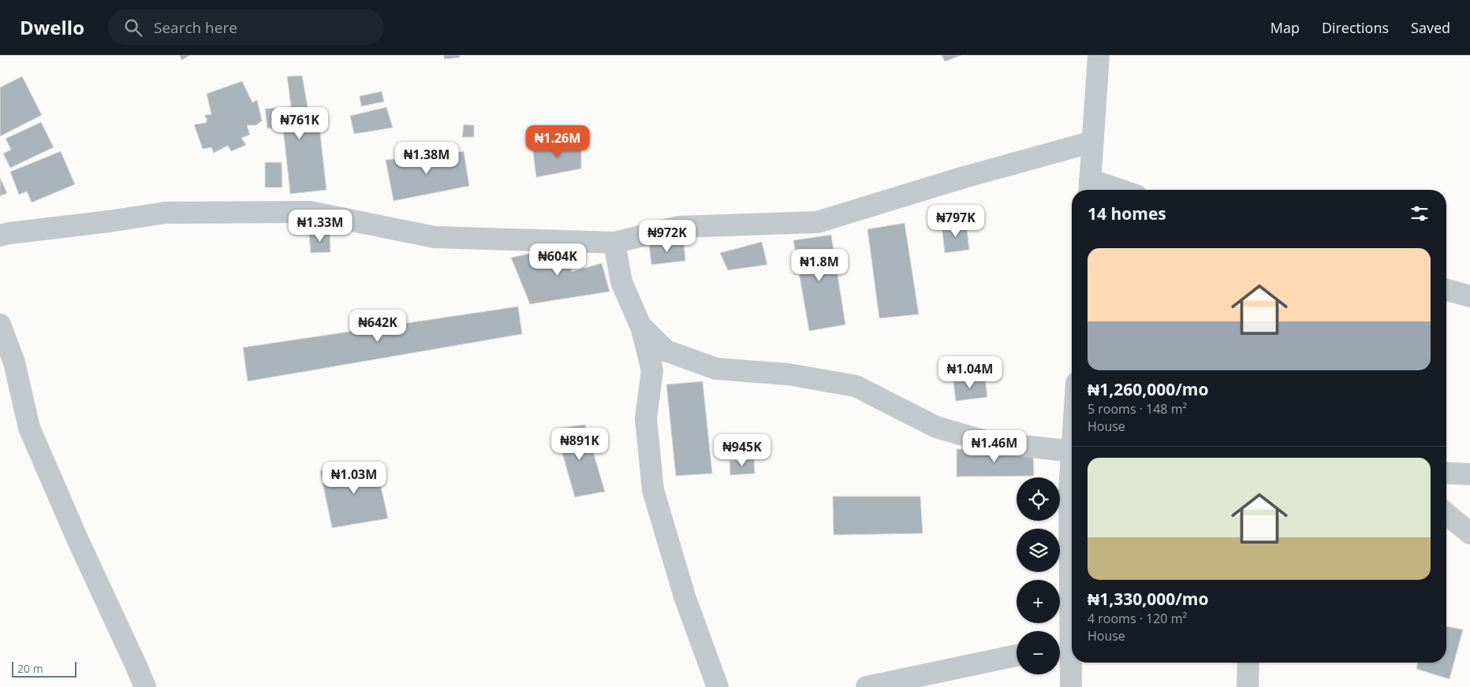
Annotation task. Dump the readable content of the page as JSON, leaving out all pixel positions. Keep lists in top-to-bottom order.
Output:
{
  "scale_bar": "20 m",
  "page": {
    "header": "Dwello",
    "search": "Search here",
    "nav": ["Map", "Directions", "Saved"],
    "price": [
      "₦761K",
      "₦1.26M",
      "₦1.38M",
      "₦797K",
      "₦1.33M",
      "₦972K",
      "₦604K",
      "₦1.8M",
      "₦642K",
      "₦1.04M",
      "₦891K",
      "₦1.46M",
      "₦945K",
      "₦1.03M"
    ],
    "heading": "14 homes",
    "list": [
      {
        "name": "₦1,260,000/mo",
        "note": "5 rooms · 148 m² · House"
      },
      {
        "name": "₦1,330,000/mo",
        "note": "4 rooms · 120 m² · House"
      }
    ],
    "map_buttons": ["+", "−"],
    "scale": "20 m"
  }
}
